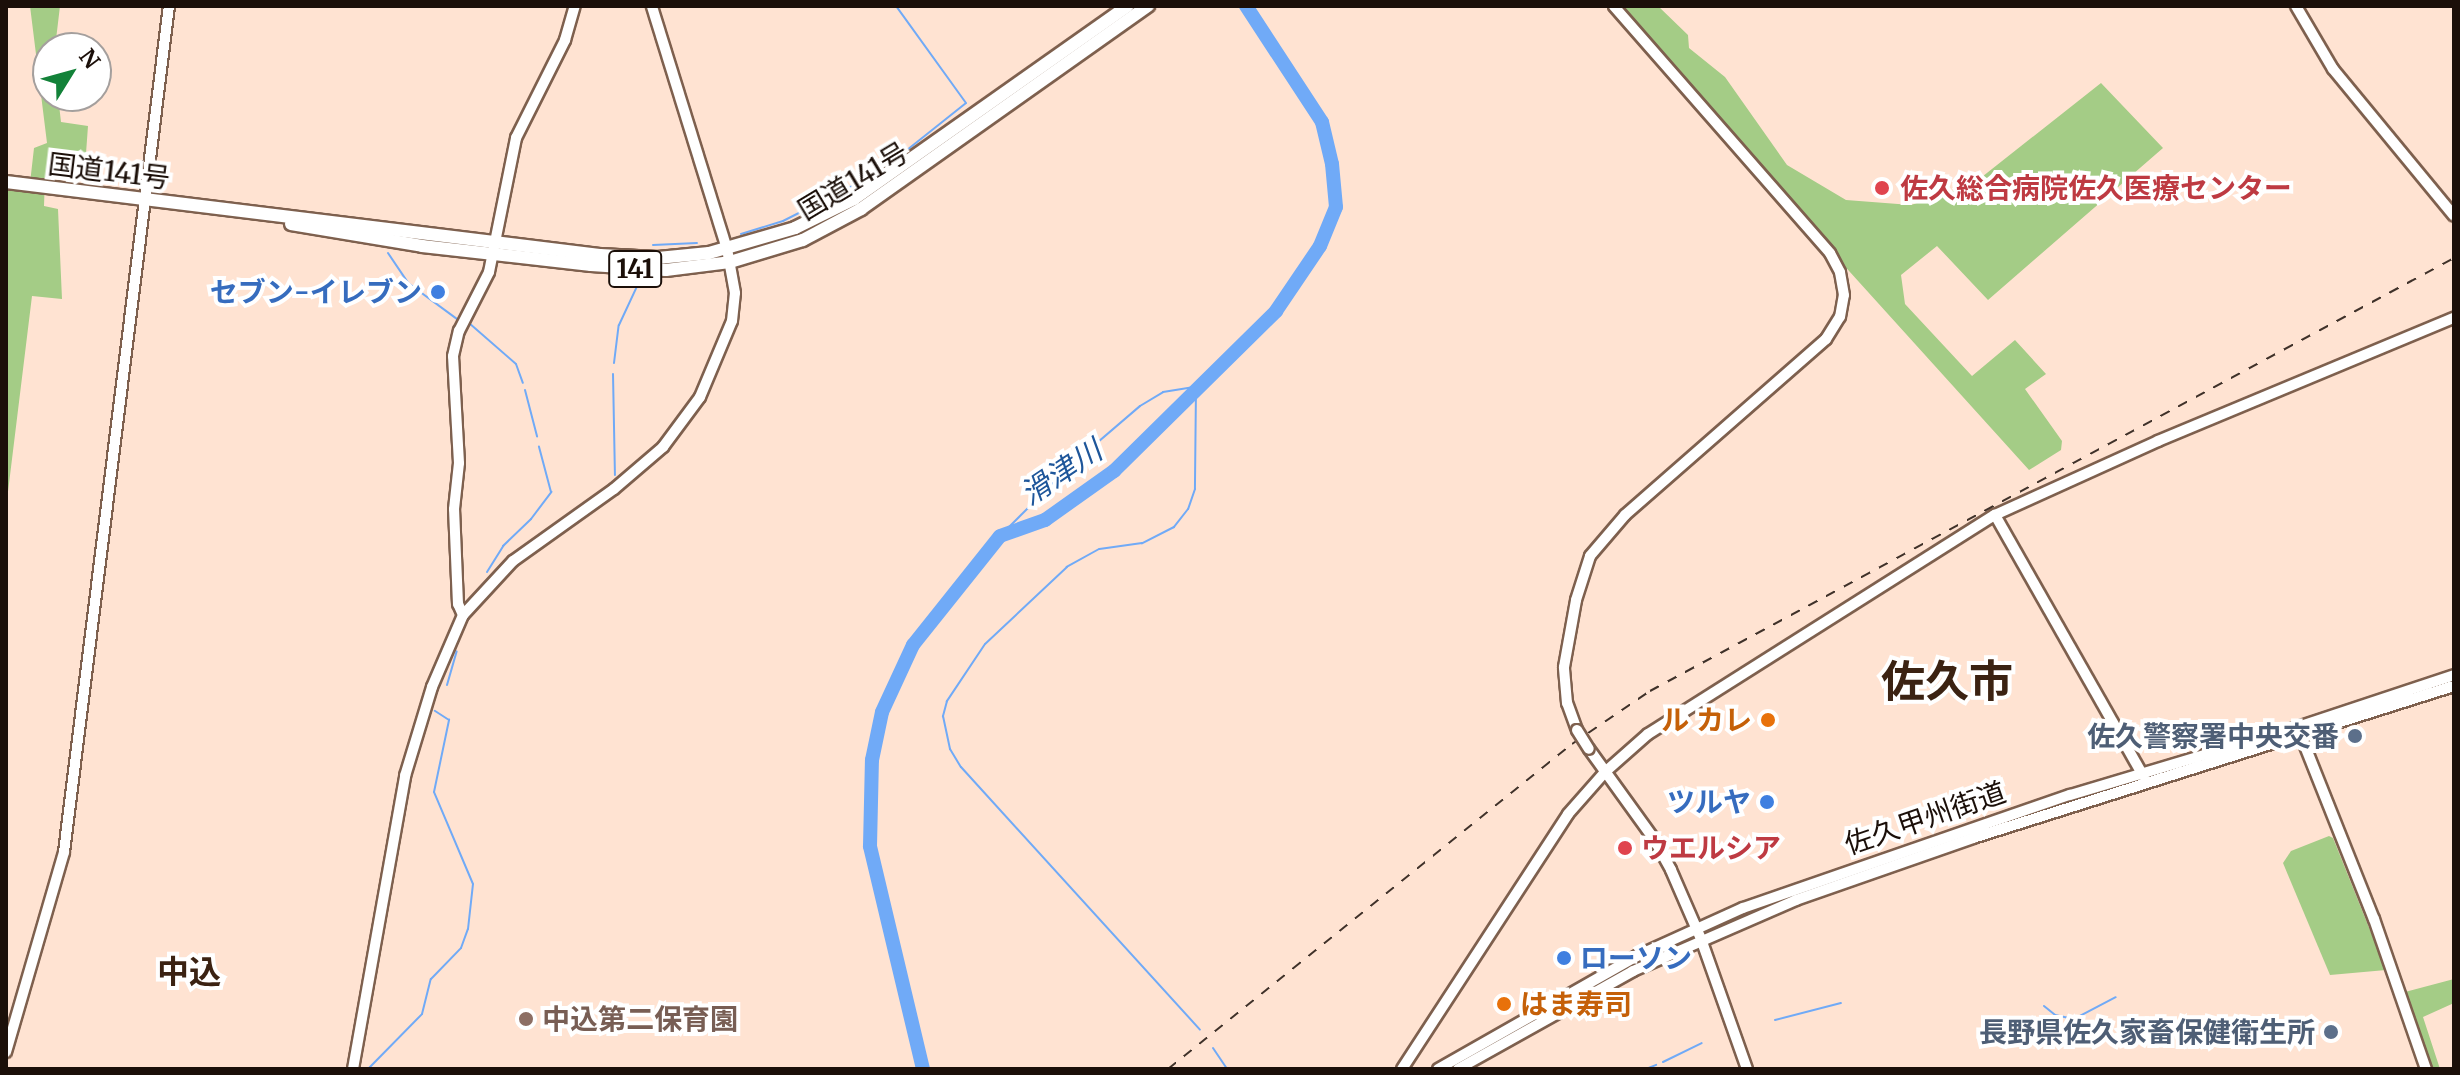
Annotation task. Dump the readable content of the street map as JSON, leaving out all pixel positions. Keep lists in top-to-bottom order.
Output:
{
  "streets": {
    "highway": ["国道141号", "141"],
    "street": ["佐久甲州街道"]
  },
  "districts": ["佐久市", "中込"],
  "water": ["滑津川"],
  "places": [
    "佐久総合病院佐久医療センター",
    "セブン-イレブン",
    "ル カレ",
    "佐久警察署中央交番",
    "ツルヤ",
    "ウエルシア",
    "ローソン",
    "はま寿司",
    "中込第二保育園",
    "長野県佐久家畜保健衛生所"
  ],
  "north": "top right"
}
